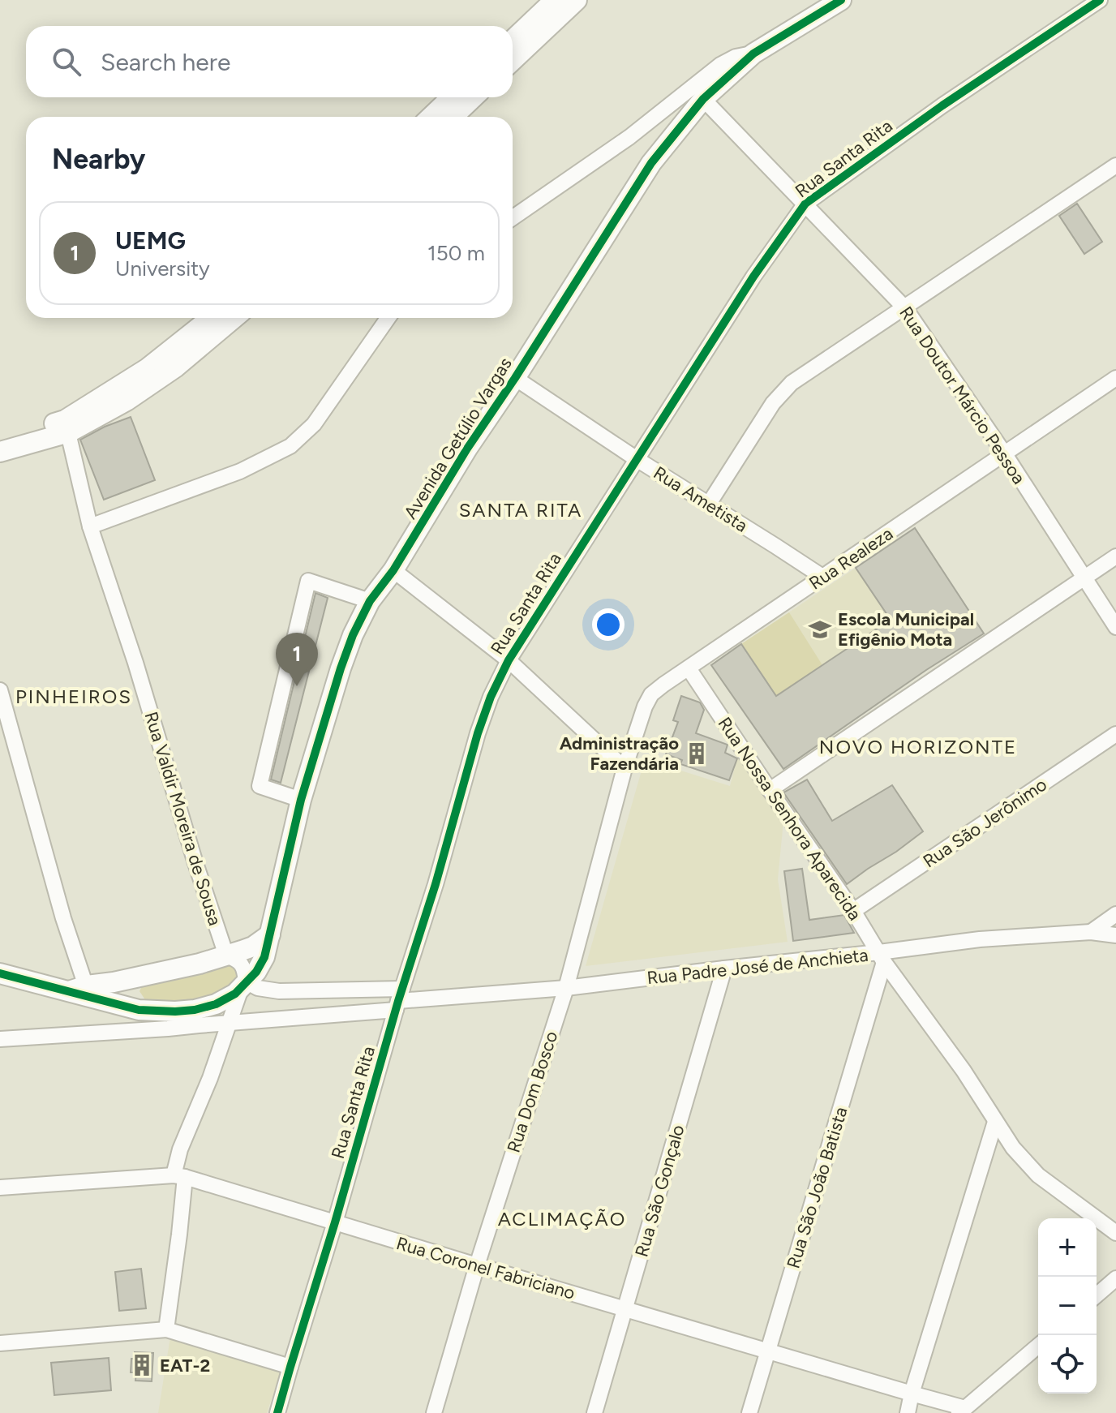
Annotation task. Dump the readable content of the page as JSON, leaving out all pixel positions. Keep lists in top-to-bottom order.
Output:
{
  "streets": {
    "street": [
      "Rua Santa Rita",
      "Rua Doutor Márcio Pessoa",
      "Avenida Getúlio Vargas",
      "Rua Ametista",
      "Rua Realeza",
      "Rua Valdir Moreira de Sousa",
      "Rua Nossa Senhora Aparecida",
      "Rua São Jerônimo",
      "Rua Padre José de Anchieta",
      "Rua Dom Bosco",
      "Rua São João Batista",
      "Rua São Gonçalo",
      "Rua Coronel Fabriciano"
    ]
  },
  "crossings": [
    ["Rua Santa Rita", "Rua Doutor Márcio Pessoa"],
    ["Rua Santa Rita", "Rua Ametista"],
    ["Rua Santa Rita", "Rua Padre José de Anchieta"],
    ["Rua Santa Rita", "Rua Coronel Fabriciano"],
    ["Rua Doutor Márcio Pessoa", "Avenida Getúlio Vargas"],
    ["Rua Doutor Márcio Pessoa", "Rua Realeza"],
    ["Avenida Getúlio Vargas", "Rua Ametista"],
    ["Avenida Getúlio Vargas", "Rua Padre José de Anchieta"],
    ["Rua Ametista", "Rua Realeza"],
    ["Rua Realeza", "Rua Nossa Senhora Aparecida"],
    ["Rua Realeza", "Rua Dom Bosco"],
    ["Rua Nossa Senhora Aparecida", "Rua São Jerônimo"],
    ["Rua Nossa Senhora Aparecida", "Rua Padre José de Anchieta"],
    ["Rua Nossa Senhora Aparecida", "Rua São João Batista"],
    ["Rua Padre José de Anchieta", "Rua Dom Bosco"],
    ["Rua Padre José de Anchieta", "Rua São João Batista"],
    ["Rua Padre José de Anchieta", "Rua São Gonçalo"],
    ["Rua Dom Bosco", "Rua Coronel Fabriciano"],
    ["Rua São João Batista", "Rua Coronel Fabriciano"],
    ["Rua São Gonçalo", "Rua Coronel Fabriciano"]
  ],
  "districts": [
    "SANTA RITA",
    "PINHEIROS",
    "NOVO HORIZONTE",
    "ACLIMAÇÃO"
  ],
  "places": {
    "school or university": ["Escola Municipal Efigênio Mota"],
    "building": ["Administração Fazendária", "EAT-2"]
  },
  "page": {
    "search": "Search here",
    "heading": "Nearby",
    "list": [
      {
        "mark": "1",
        "name": "UEMG",
        "note": "University",
        "value": "150 m"
      }
    ],
    "pins": "1",
    "map_buttons": ["+", "−"]
  }
}
